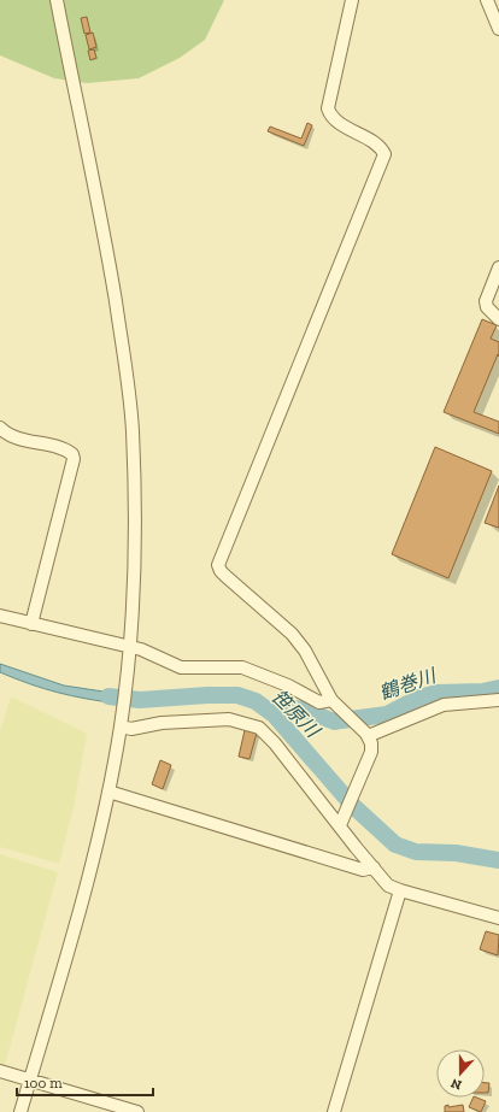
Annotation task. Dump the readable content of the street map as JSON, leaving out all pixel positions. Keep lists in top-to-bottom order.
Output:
{
  "water": ["鶴巻川", "笹原川"],
  "scale_bar": "100 m",
  "north": "bottom"
}
